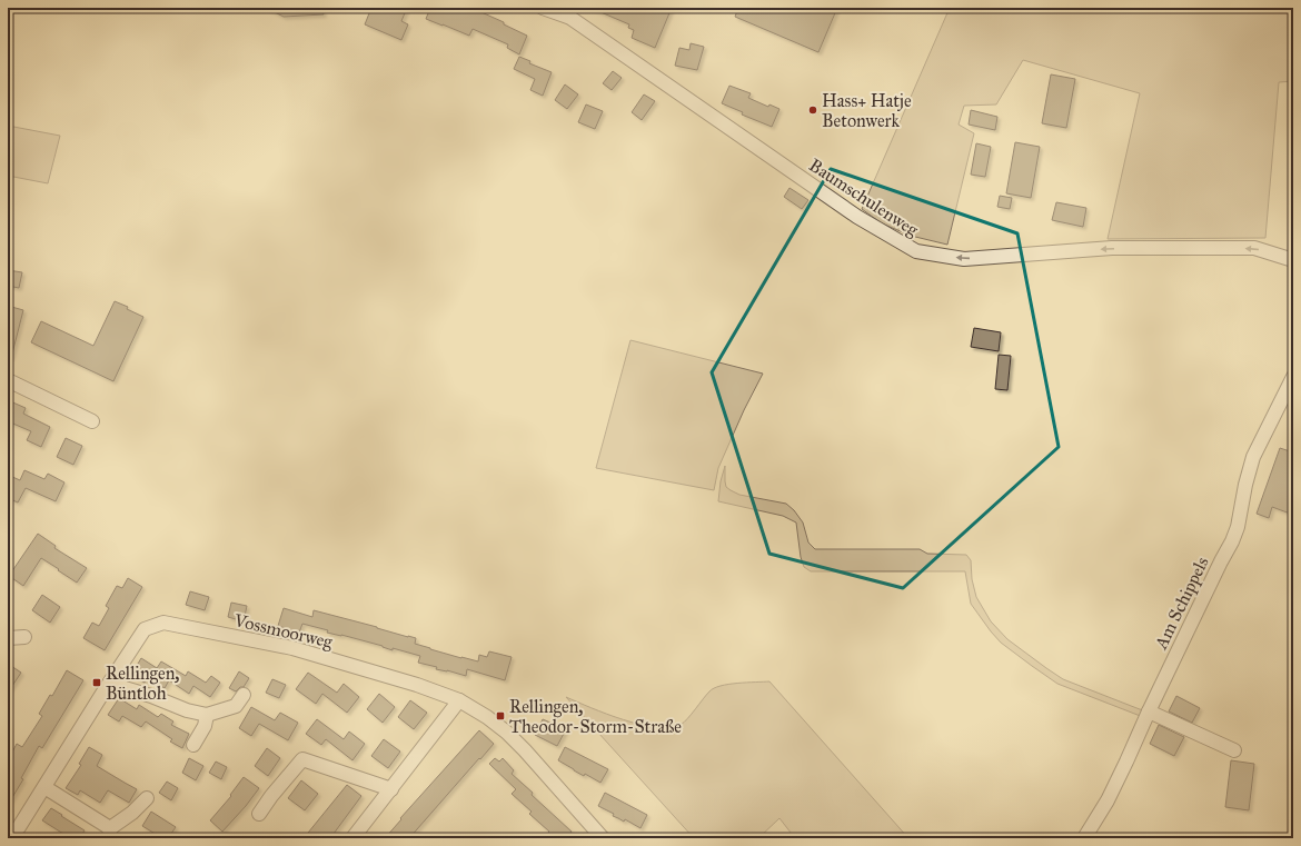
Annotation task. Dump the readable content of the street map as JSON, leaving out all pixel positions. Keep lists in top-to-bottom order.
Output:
{
  "streets": {
    "street": ["Baumschulenweg", "Am Schippels", "Vossmoorweg"]
  },
  "one_way": ["Baumschulenweg"],
  "places": {
    "other": ["Hass+ Hatje Betonwerk"],
    "transit": ["Rellingen, Büntloh", "Rellingen, Theodor-Storm-Straße"]
  }
}
